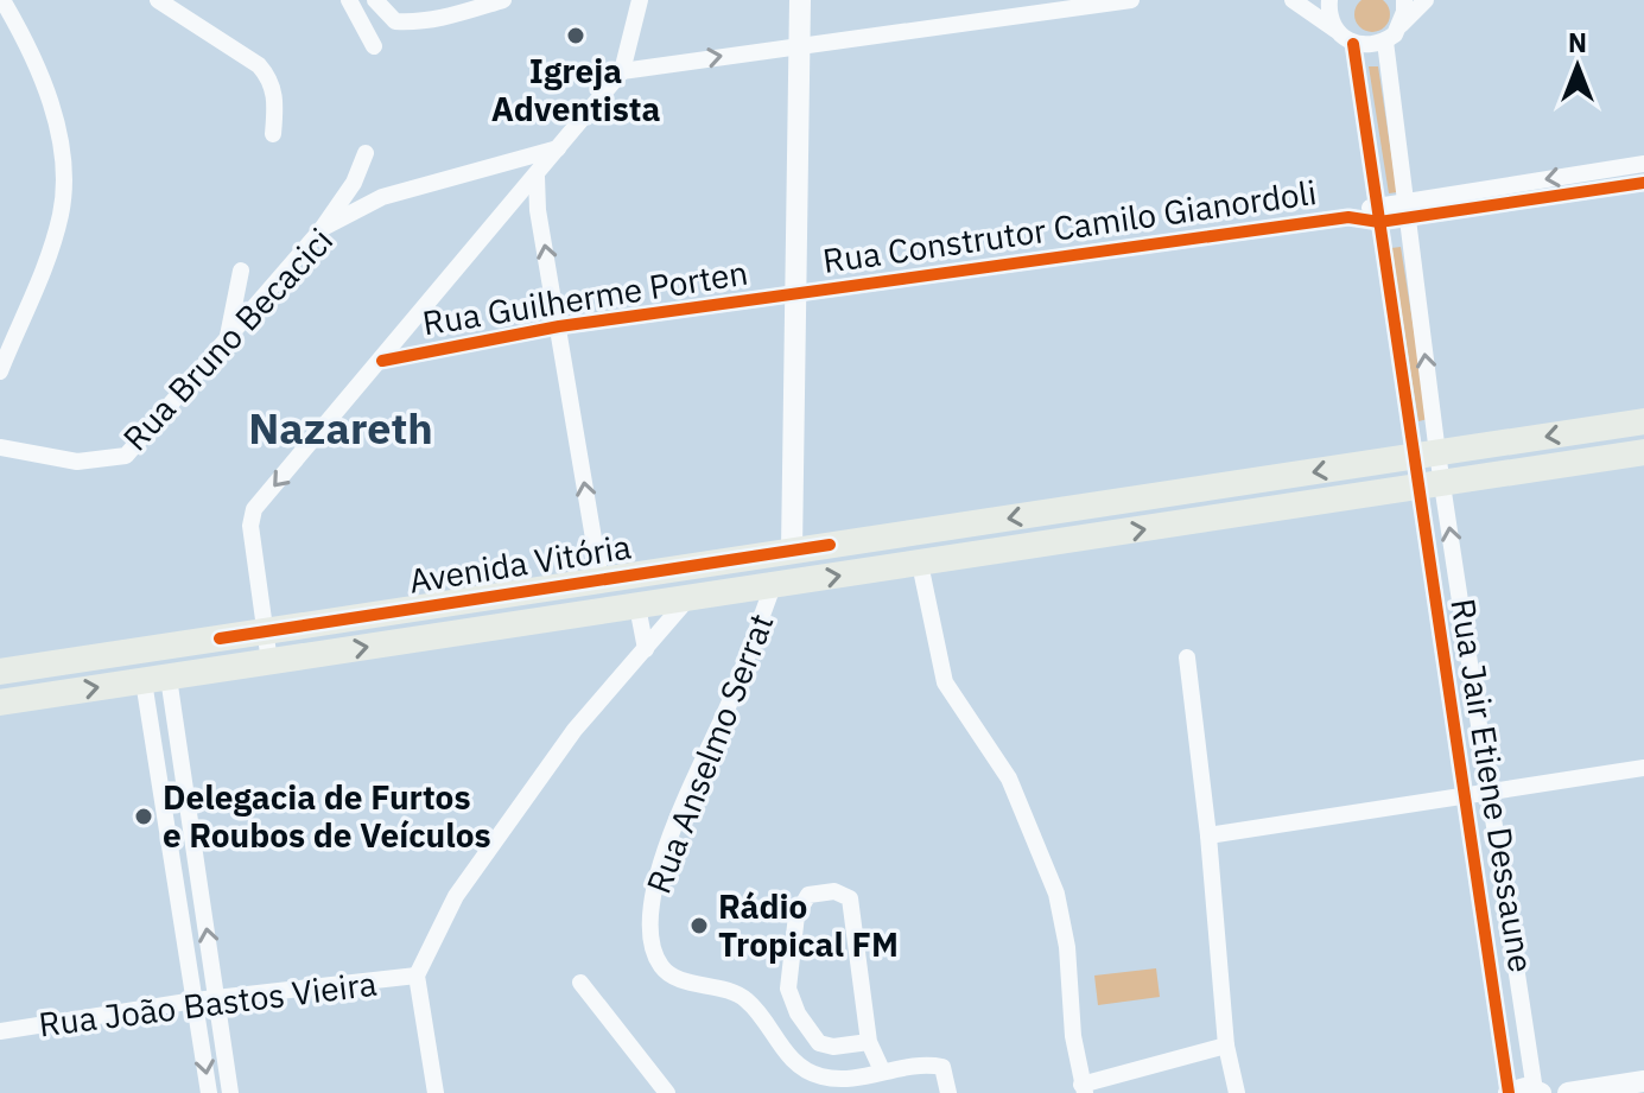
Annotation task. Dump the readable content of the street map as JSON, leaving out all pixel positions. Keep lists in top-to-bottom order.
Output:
{
  "streets": {
    "main road": ["Avenida Vitória"],
    "street": [
      "Rua Construtor Camilo Gianordoli",
      "Rua Guilherme Porten",
      "Rua Bruno Becacici",
      "Rua Anselmo Serrat",
      "Rua Jair Etiene Dessaune",
      "Rua João Bastos Vieira"
    ]
  },
  "crossings": [
    ["Rua Construtor Camilo Gianordoli", "Rua Guilherme Porten"],
    ["Avenida Vitória", "Rua Anselmo Serrat"],
    ["Avenida Vitória", "Rua Jair Etiene Dessaune"]
  ],
  "districts": ["Nazareth"],
  "places": ["Igreja Adventista", "Delegacia de Furtos e Roubos de Veículos", "Rádio Tropical FM"],
  "north": "top"
}
